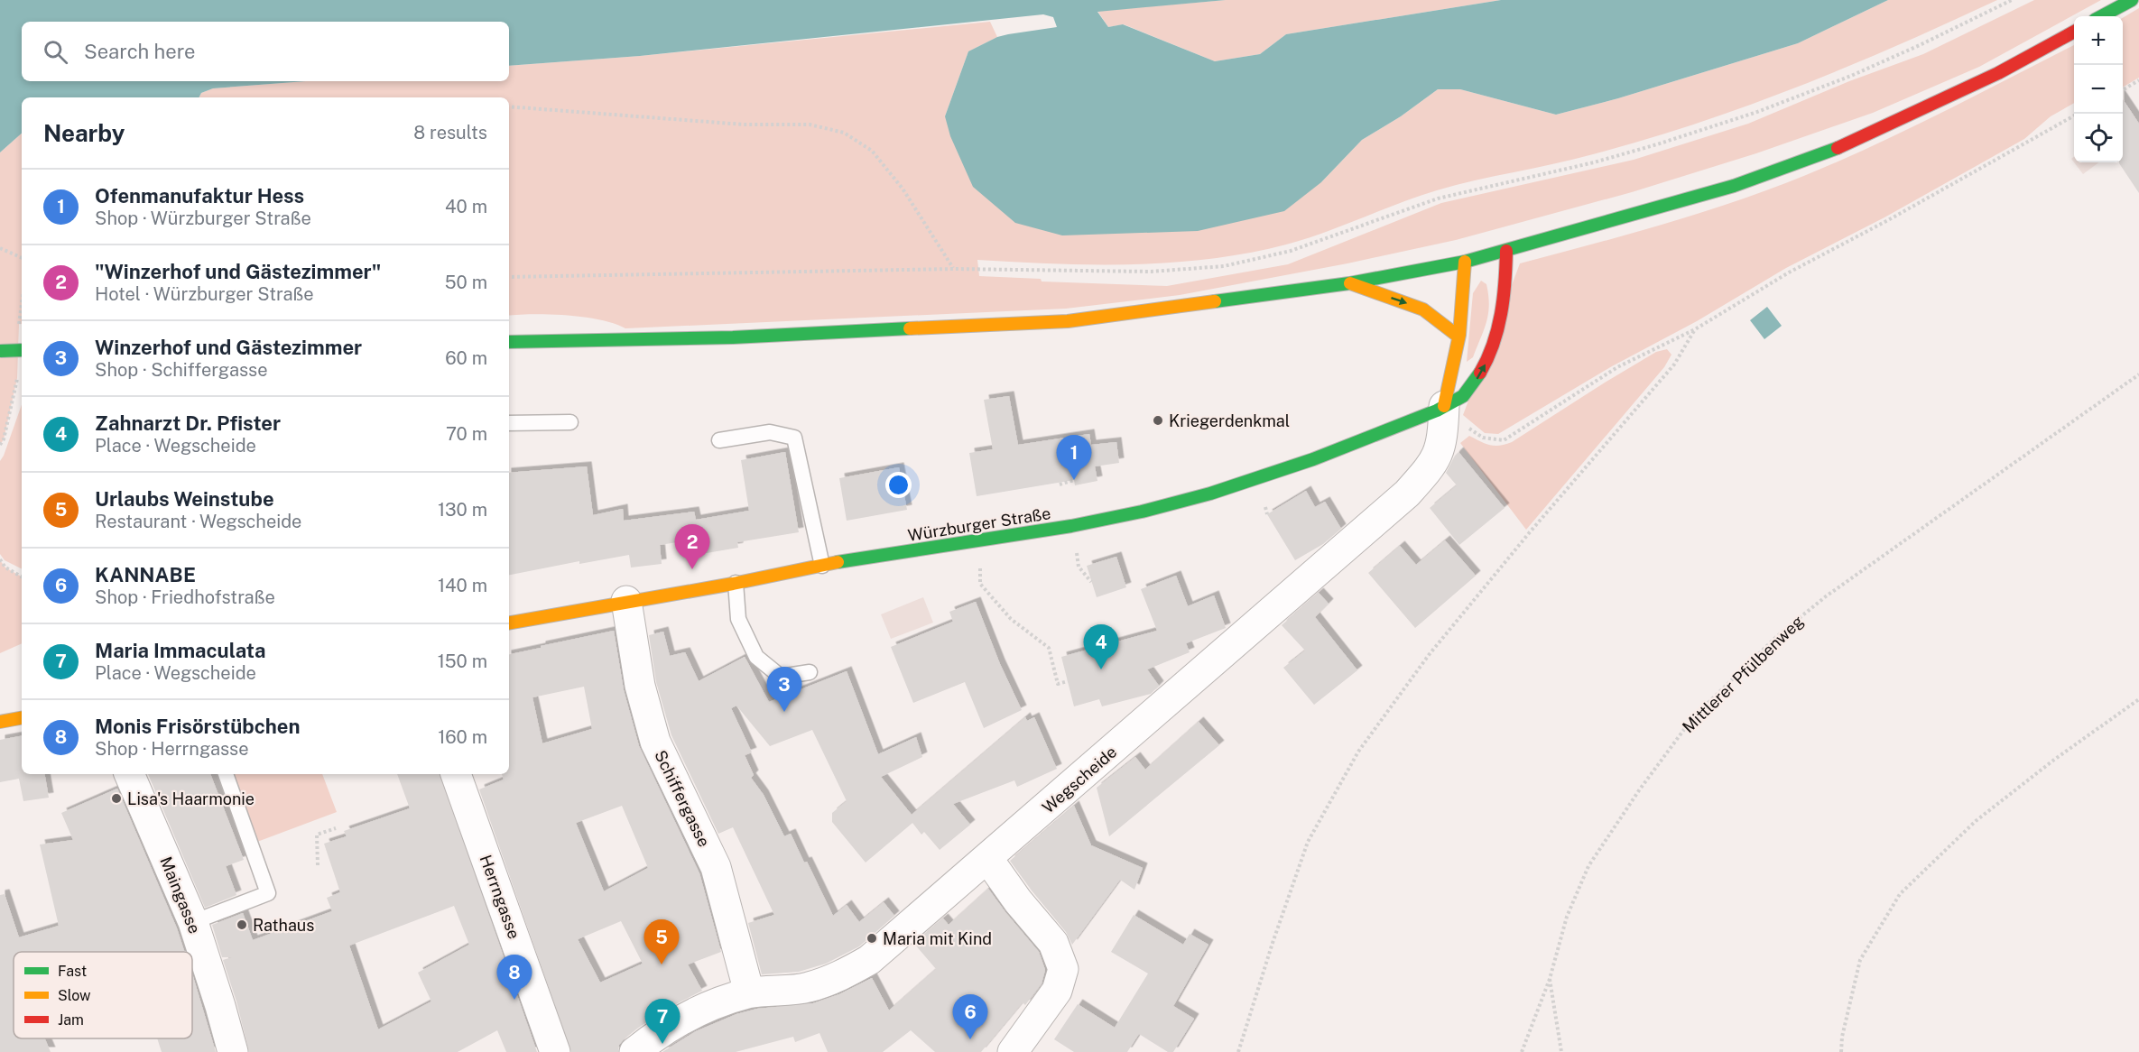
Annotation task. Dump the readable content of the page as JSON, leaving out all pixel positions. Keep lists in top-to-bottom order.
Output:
{
  "streets": {
    "main road": ["Würzburger Straße"],
    "street": [
      "Wegscheide",
      "Schiffergasse",
      "Maingasse",
      "Herrngasse"
    ],
    "path": ["Mittlerer Pfülbenweg"]
  },
  "crossings": [
    ["Würzburger Straße", "Wegscheide"],
    ["Würzburger Straße", "Schiffergasse"],
    ["Wegscheide", "Schiffergasse"]
  ],
  "places": [
    "Kriegerdenkmal",
    "Lisa's Haarmonie",
    "Rathaus",
    "Maria mit Kind"
  ],
  "legend": ["Fast", "Slow", "Jam"],
  "page": {
    "map_buttons": ["+", "−"],
    "search": "Search here",
    "heading": ["Nearby", "8 results"],
    "list": [
      {
        "mark": "1",
        "name": "Ofenmanufaktur Hess",
        "note": "Shop · Würzburger Straße",
        "value": "40 m"
      },
      {
        "mark": "2",
        "name": "\"Winzerhof und Gästezimmer\"",
        "note": "Hotel · Würzburger Straße",
        "value": "50 m"
      },
      {
        "mark": "3",
        "name": "Winzerhof und Gästezimmer",
        "note": "Shop · Schiffergasse",
        "value": "60 m"
      },
      {
        "mark": "4",
        "name": "Zahnarzt Dr. Pfister",
        "note": "Place · Wegscheide",
        "value": "70 m"
      },
      {
        "mark": "5",
        "name": "Urlaubs Weinstube",
        "note": "Restaurant · Wegscheide",
        "value": "130 m"
      },
      {
        "mark": "6",
        "name": "KANNABE",
        "note": "Shop · Friedhofstraße",
        "value": "140 m"
      },
      {
        "mark": "7",
        "name": "Maria Immaculata",
        "note": "Place · Wegscheide",
        "value": "150 m"
      },
      {
        "mark": "8",
        "name": "Monis Frisörstübchen",
        "note": "Shop · Herrngasse",
        "value": "160 m"
      }
    ],
    "pins": [
      "1",
      "2",
      "4",
      "3",
      "5",
      "8",
      "6",
      "7"
    ]
  }
}
